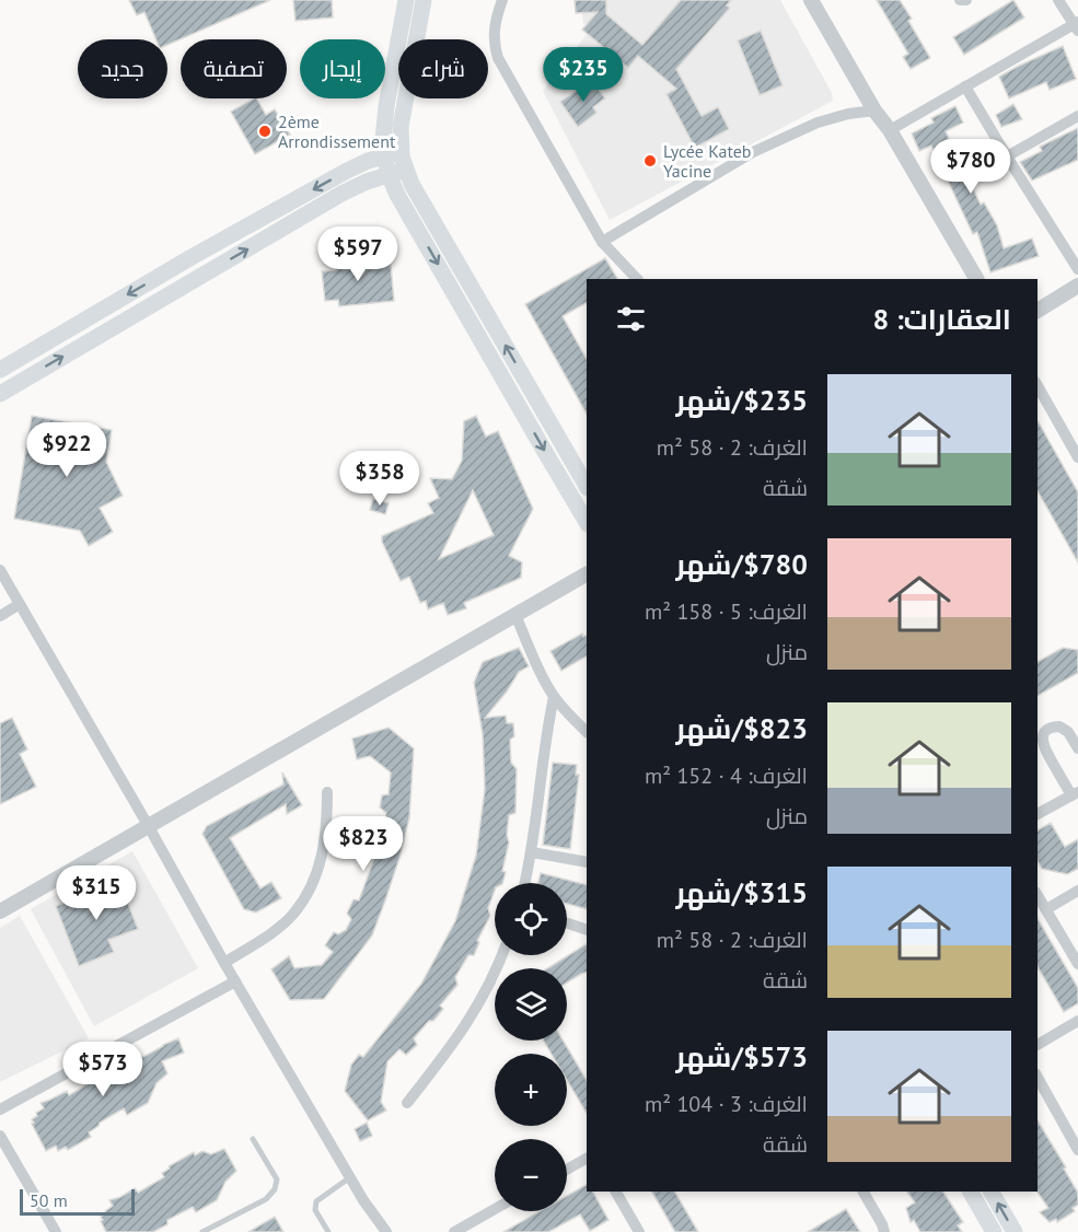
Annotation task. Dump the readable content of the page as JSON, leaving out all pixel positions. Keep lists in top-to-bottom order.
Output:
{
  "places": ["2ème Arrondissement", "Lycée Kateb Yacine"],
  "scale_bar": "50 m",
  "page": {
    "chip": [
      "شراء",
      "إيجار",
      "تصفية",
      "جديد"
    ],
    "price": [
      "$235",
      "$780",
      "$597",
      "$922",
      "$358",
      "$823",
      "$315",
      "$573"
    ],
    "heading": "العقارات: 8",
    "list": [
      {
        "name": "$235/شهر",
        "note": "الغرف: 2 · 58 m² · شقة"
      },
      {
        "name": "$780/شهر",
        "note": "الغرف: 5 · 158 m² · منزل"
      },
      {
        "name": "$823/شهر",
        "note": "الغرف: 4 · 152 m² · منزل"
      },
      {
        "name": "$315/شهر",
        "note": "الغرف: 2 · 58 m² · شقة"
      },
      {
        "name": "$573/شهر",
        "note": "الغرف: 3 · 104 m² · شقة"
      }
    ],
    "map_buttons": ["+", "−"],
    "scale": "50 m"
  }
}
